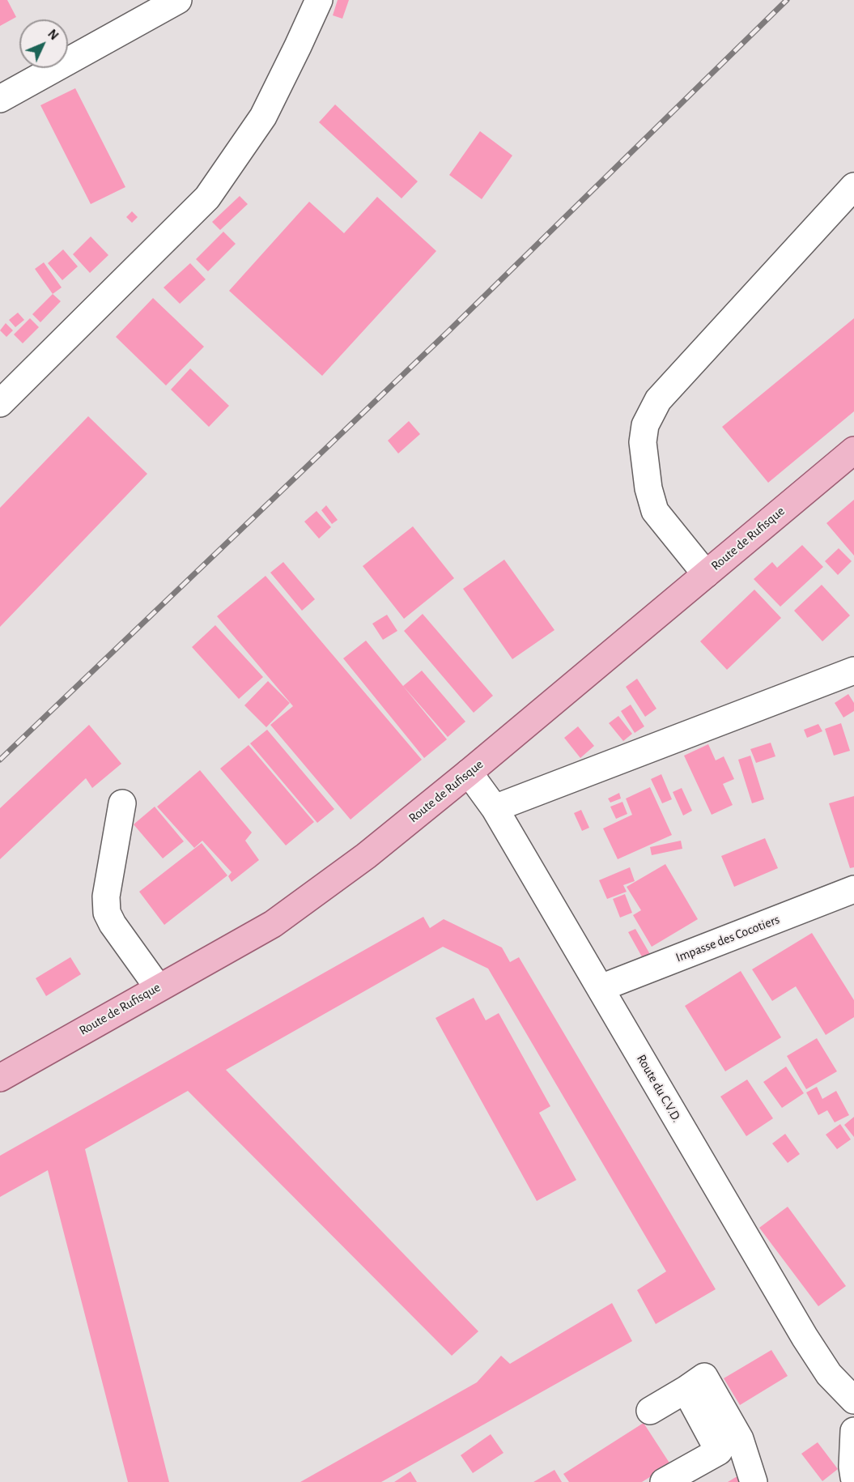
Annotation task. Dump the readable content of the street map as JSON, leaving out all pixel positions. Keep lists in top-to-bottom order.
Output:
{
  "streets": {
    "main road": ["Route de Rufisque"],
    "street": ["Impasse des Cocotiers", "Route du C.V.D."]
  },
  "crossings": [
    ["Route de Rufisque", "Route du C.V.D."],
    ["Impasse des Cocotiers", "Route du C.V.D."]
  ],
  "north": "top right"
}
